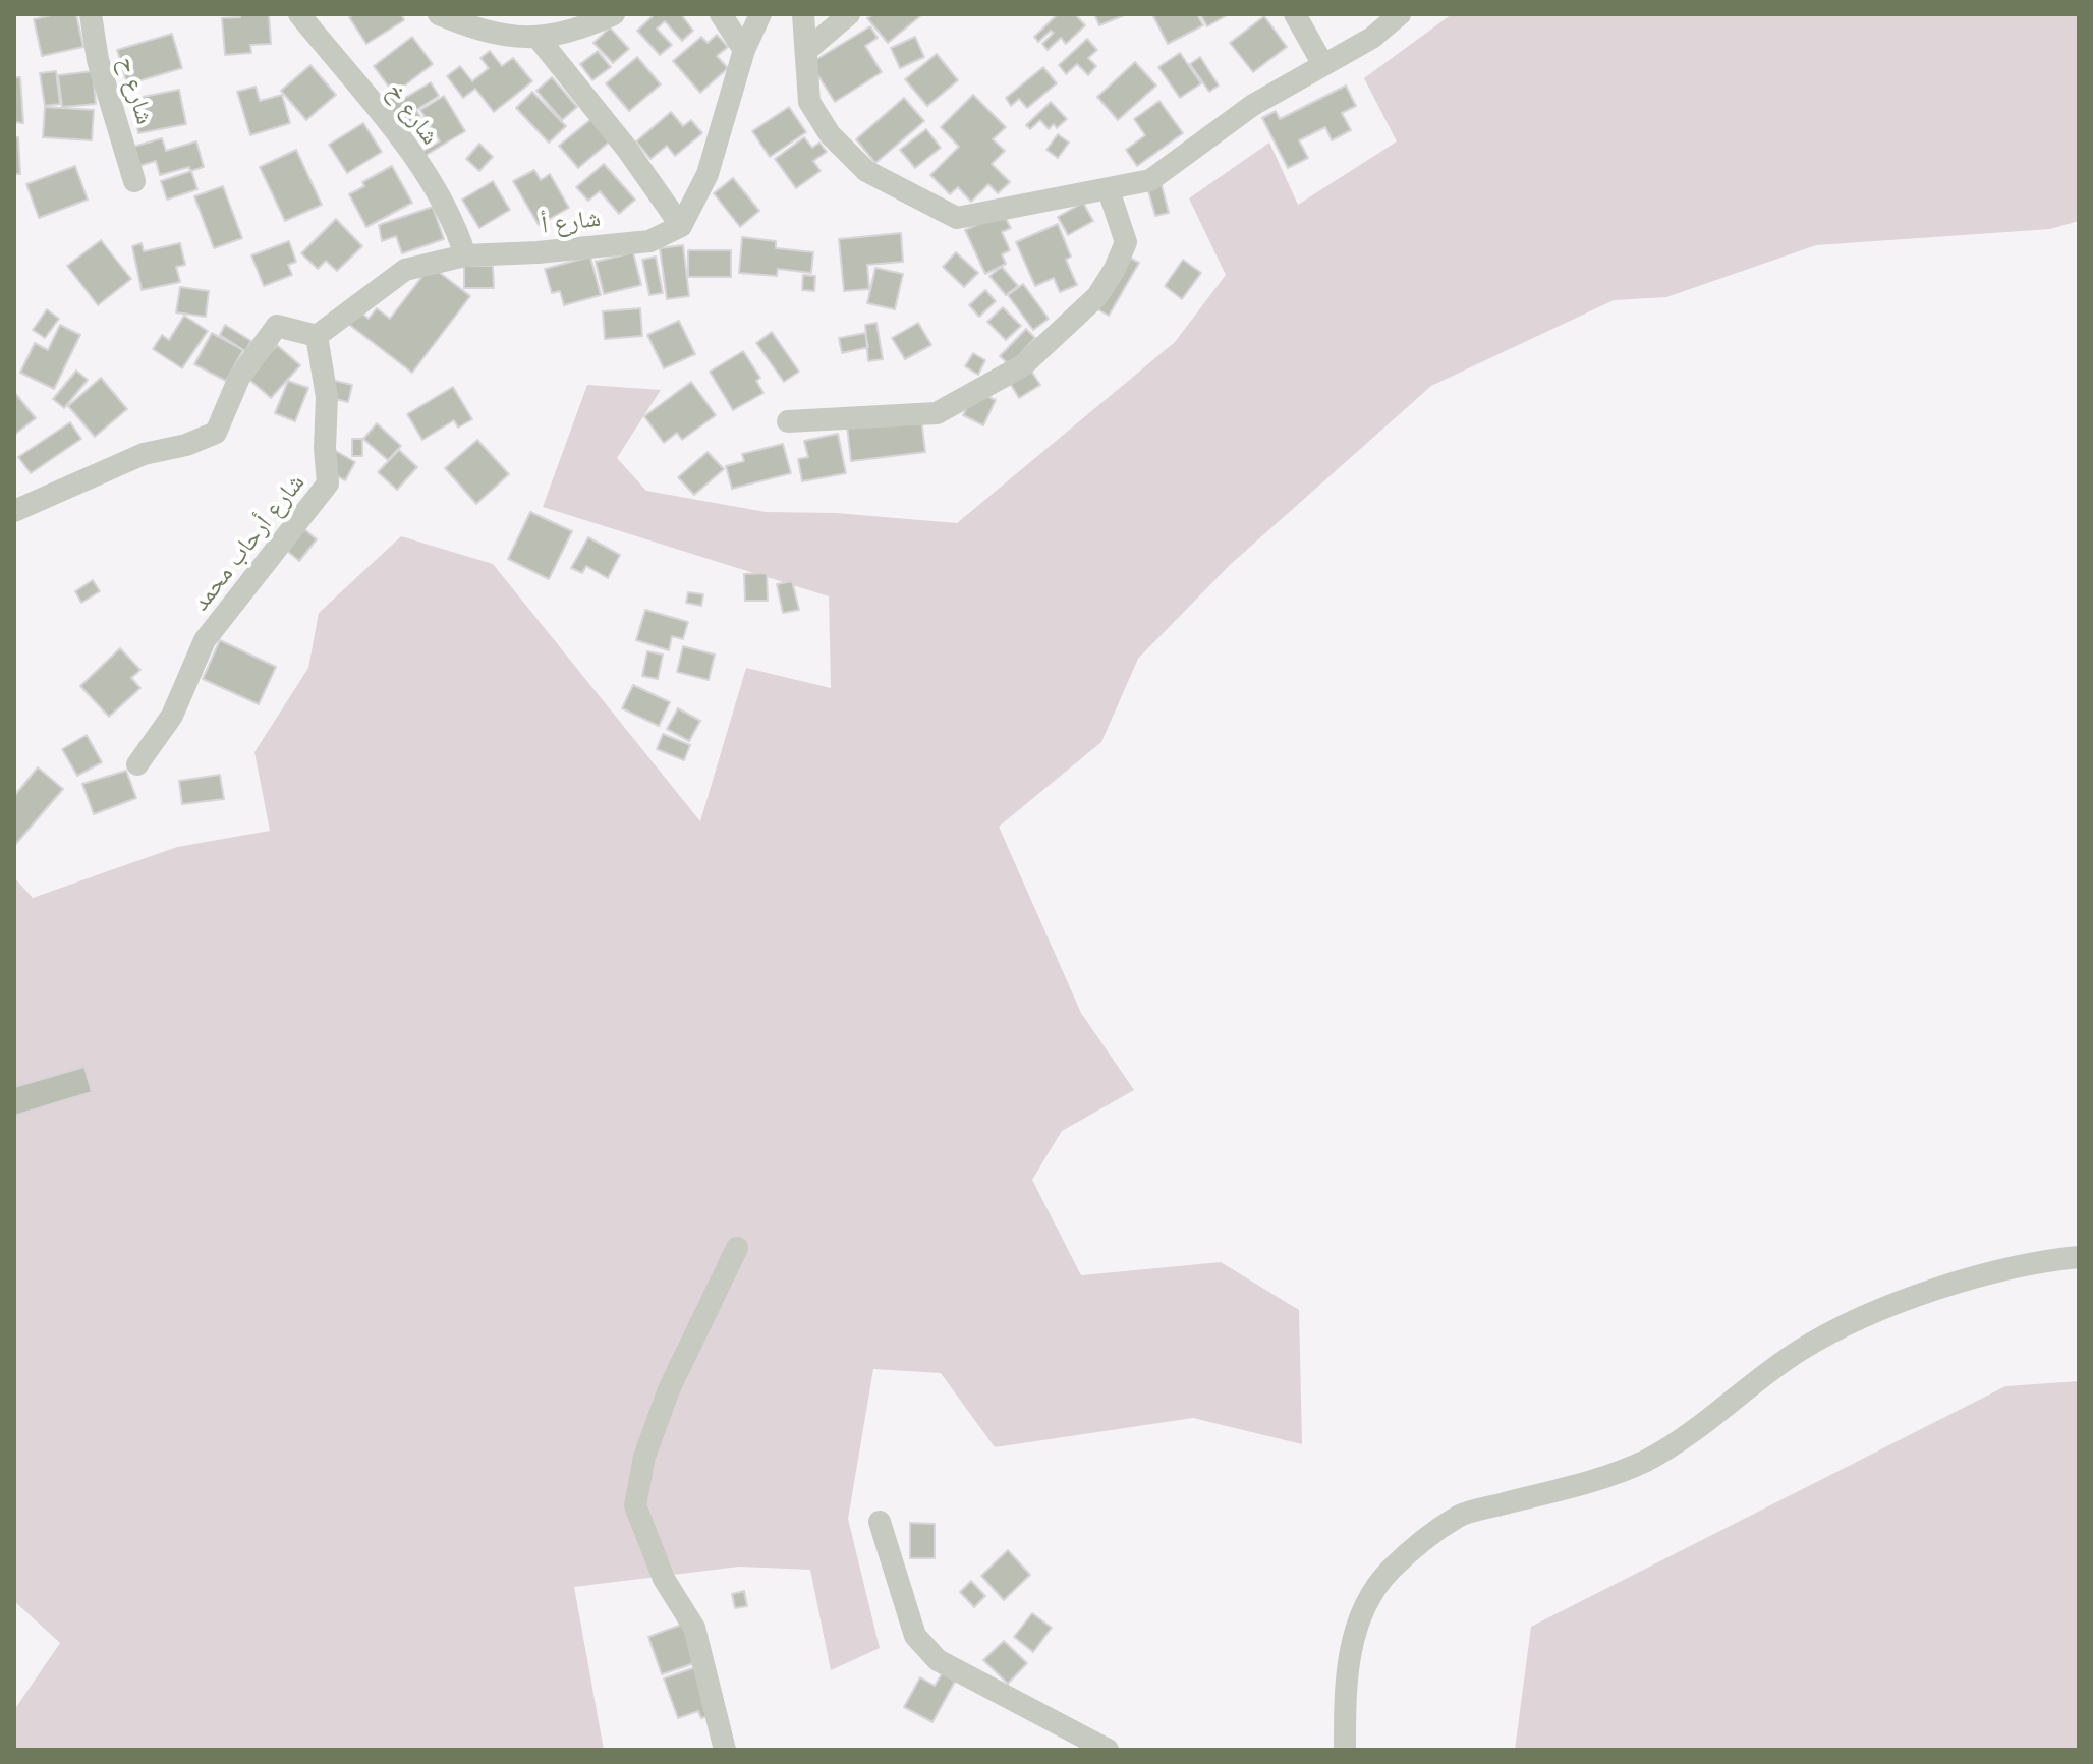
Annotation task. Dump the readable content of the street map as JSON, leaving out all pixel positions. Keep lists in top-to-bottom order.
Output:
{
  "streets": {
    "street": [
      "شارع ح",
      "شارع خ",
      "شارع أ",
      "شارع أرحاب محمد"
    ]
  },
  "crossings": [
    ["شارع خ", "شارع أ"],
    ["شارع أ", "شارع أرحاب محمد"]
  ]
}
